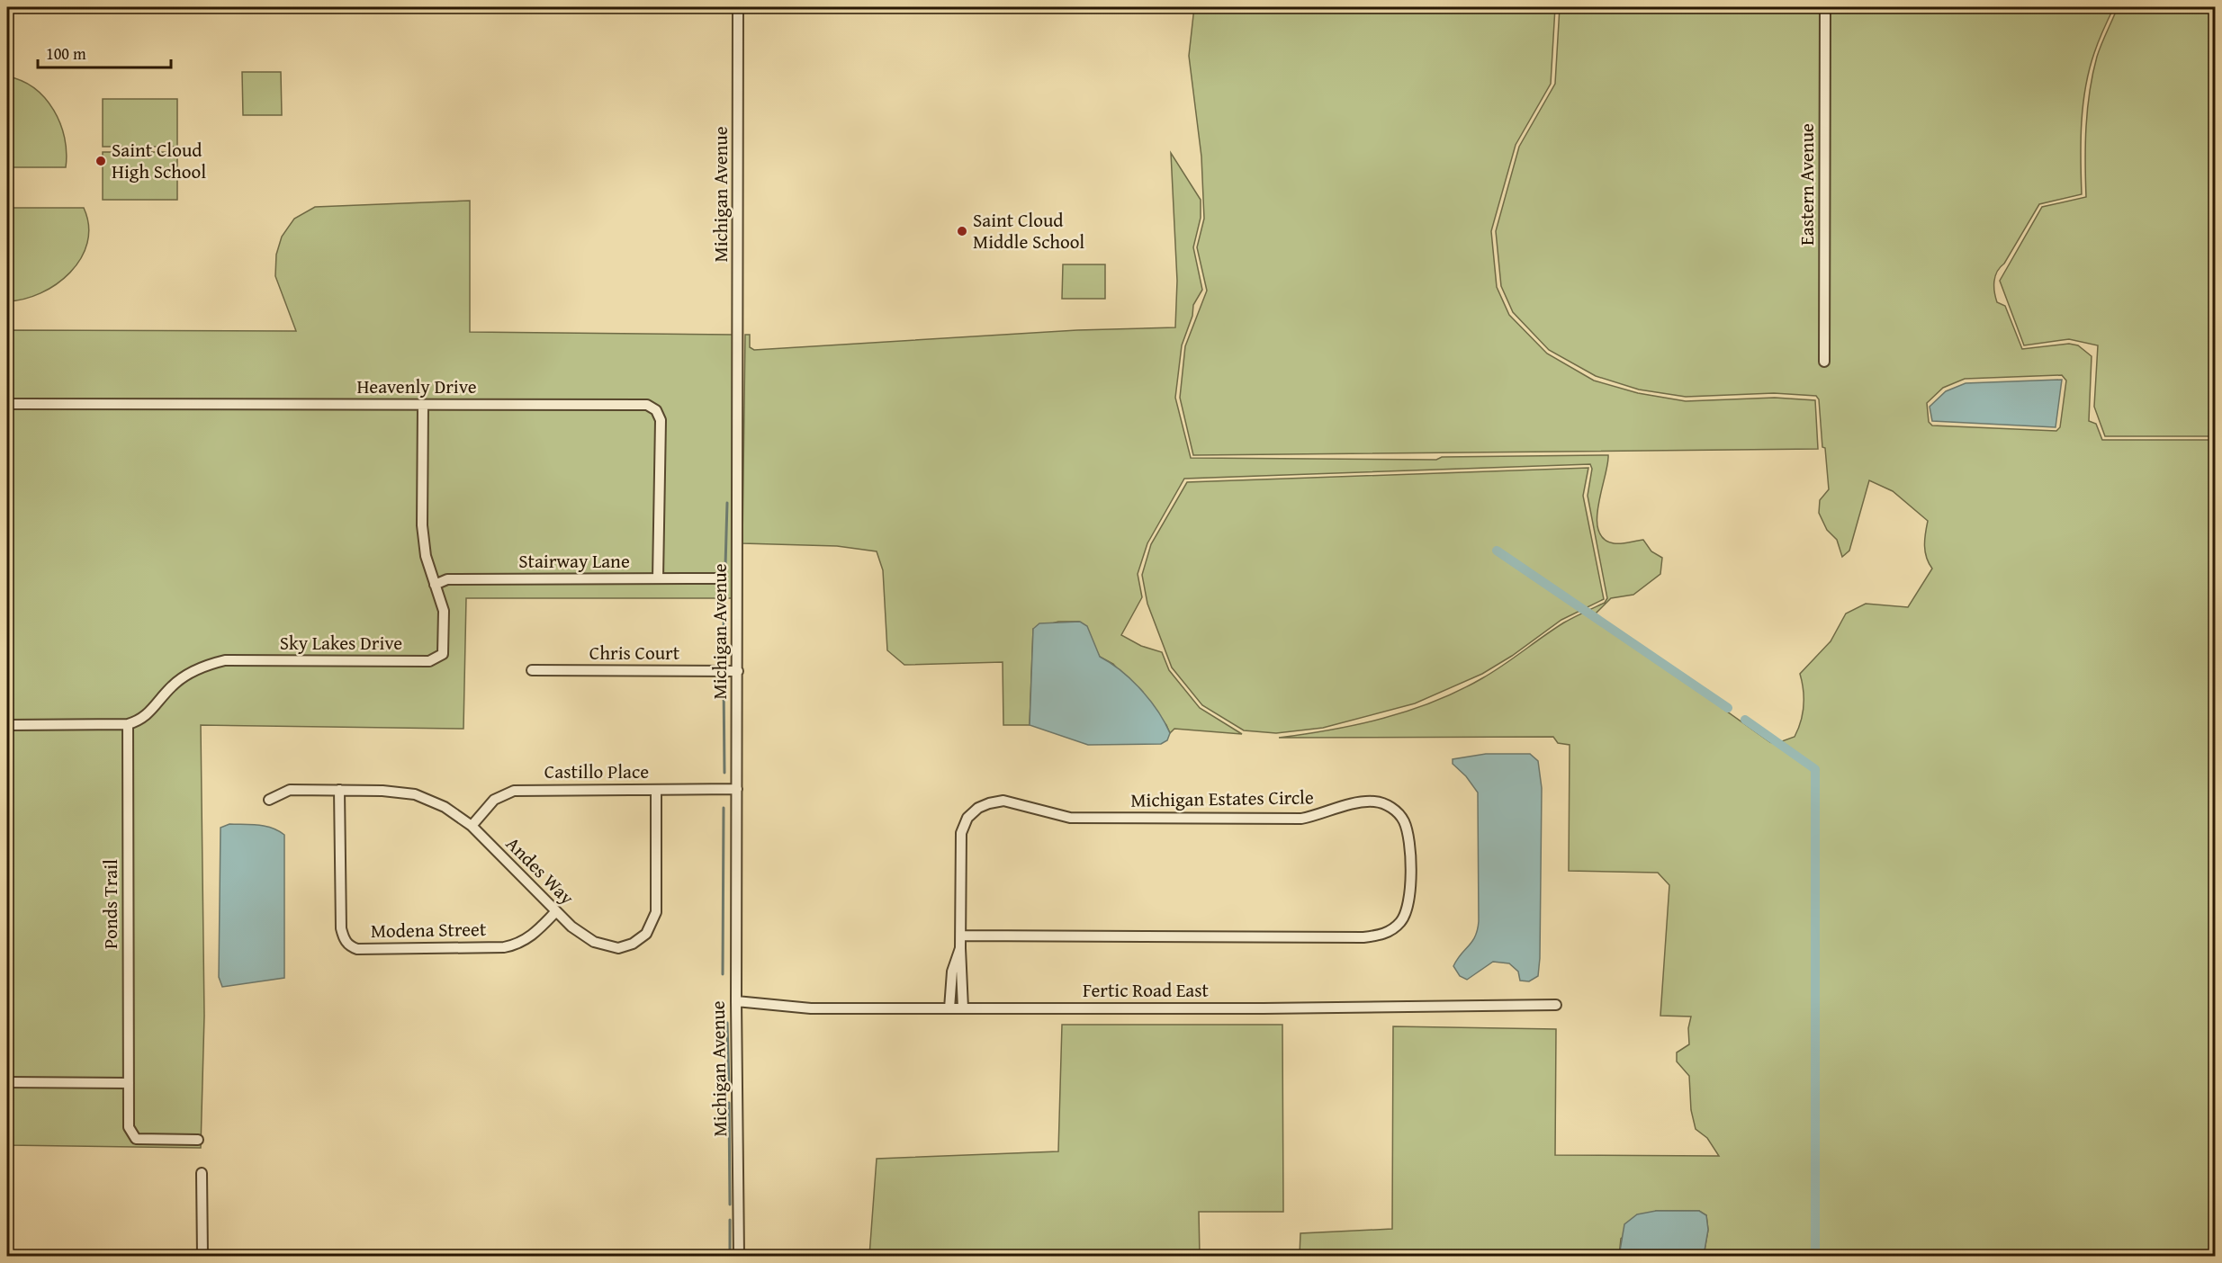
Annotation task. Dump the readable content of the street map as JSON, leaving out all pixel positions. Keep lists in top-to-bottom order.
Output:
{
  "streets": {
    "street": [
      "Eastern Avenue",
      "Michigan Avenue",
      "Heavenly Drive",
      "Stairway Lane",
      "Sky Lakes Drive",
      "Chris Court",
      "Castillo Place",
      "Michigan Estates Circle",
      "Andes Way",
      "Ponds Trail",
      "Modena Street",
      "Fertic Road East"
    ]
  },
  "crossings": [
    ["Michigan Avenue", "Chris Court"],
    ["Michigan Avenue", "Castillo Place"],
    ["Michigan Avenue", "Fertic Road East"],
    ["Heavenly Drive", "Stairway Lane"],
    ["Heavenly Drive", "Sky Lakes Drive"],
    ["Stairway Lane", "Sky Lakes Drive"],
    ["Sky Lakes Drive", "Ponds Trail"],
    ["Castillo Place", "Andes Way"],
    ["Michigan Estates Circle", "Fertic Road East"],
    ["Andes Way", "Modena Street"]
  ],
  "places": ["Saint Cloud High School", "Saint Cloud Middle School"],
  "scale_bar": "100 m"
}
